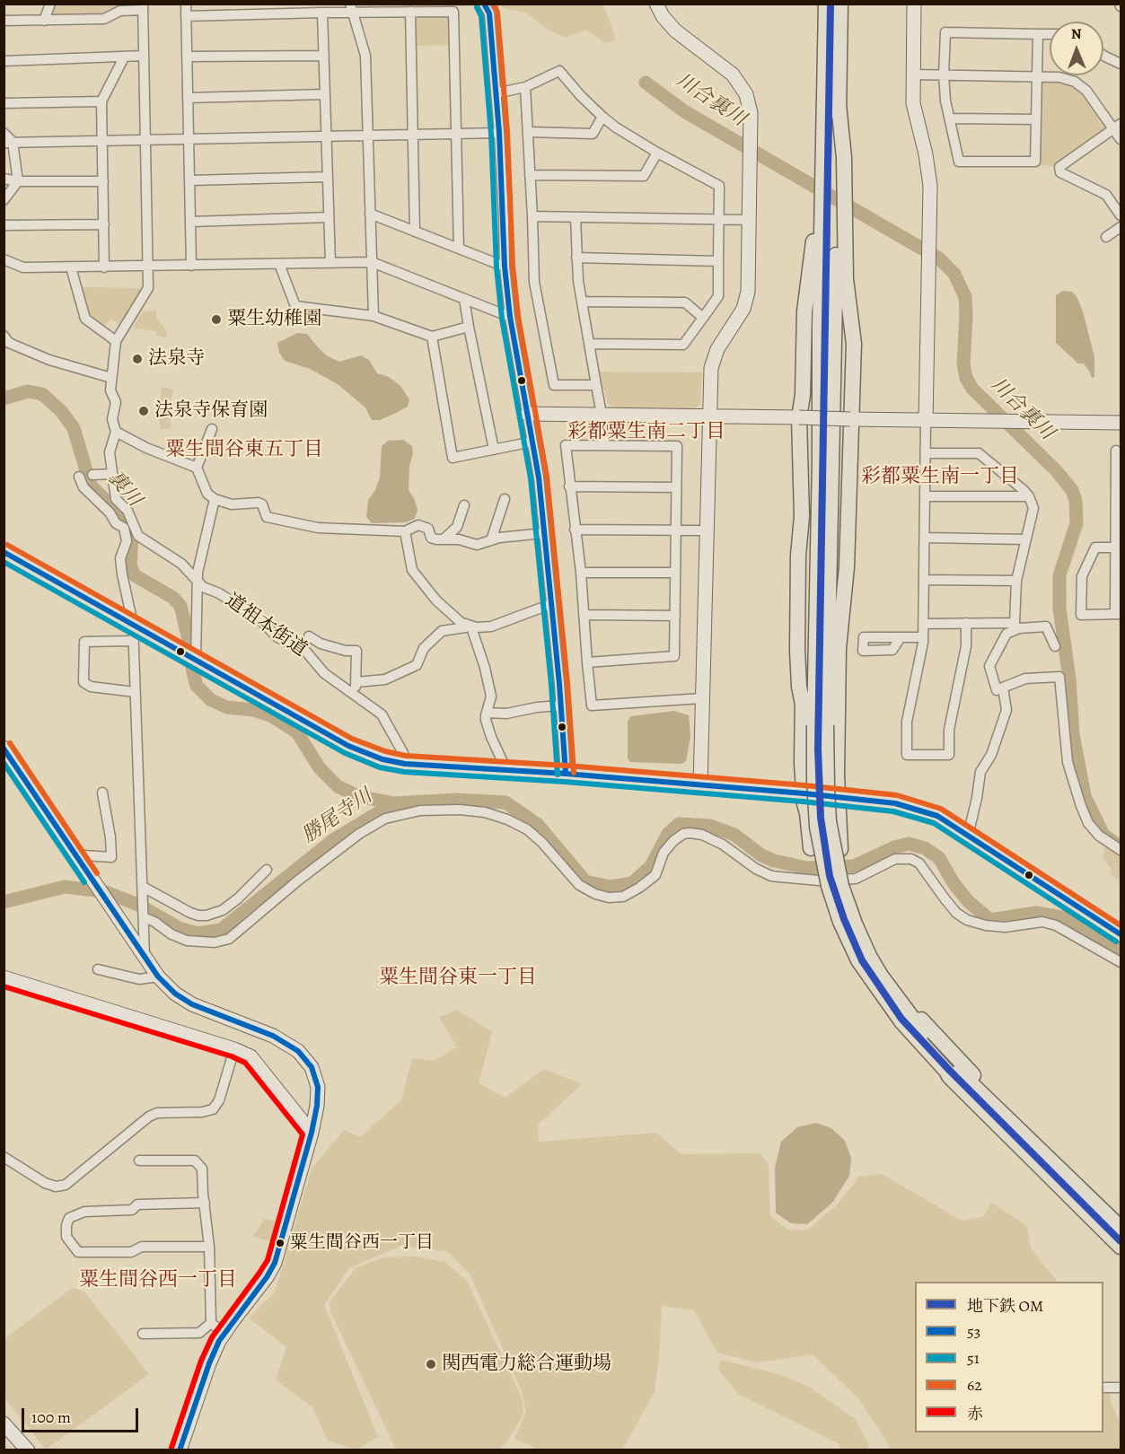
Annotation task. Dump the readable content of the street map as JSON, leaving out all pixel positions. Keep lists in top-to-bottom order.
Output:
{
  "streets": {
    "street": ["道祖本街道"]
  },
  "districts": [
    "彩都粟生南二丁目",
    "粟生間谷東五丁目",
    "彩都粟生南一丁目",
    "粟生間谷東一丁目",
    "粟生間谷西一丁目"
  ],
  "water": ["川合裏川", "裏川", "勝尾寺川"],
  "places": [
    "粟生幼稚園",
    "法泉寺",
    "法泉寺保育園",
    "粟生間谷西一丁目",
    "関西電力総合運動場"
  ],
  "lines": [
    "metro line OM",
    "transit line 53",
    "transit line 62",
    "transit line 51",
    "transit line 赤"
  ],
  "legend": [
    "地下鉄 OM",
    "53",
    "51",
    "62",
    "赤"
  ],
  "scale_bar": "100 m",
  "north": "top"
}
